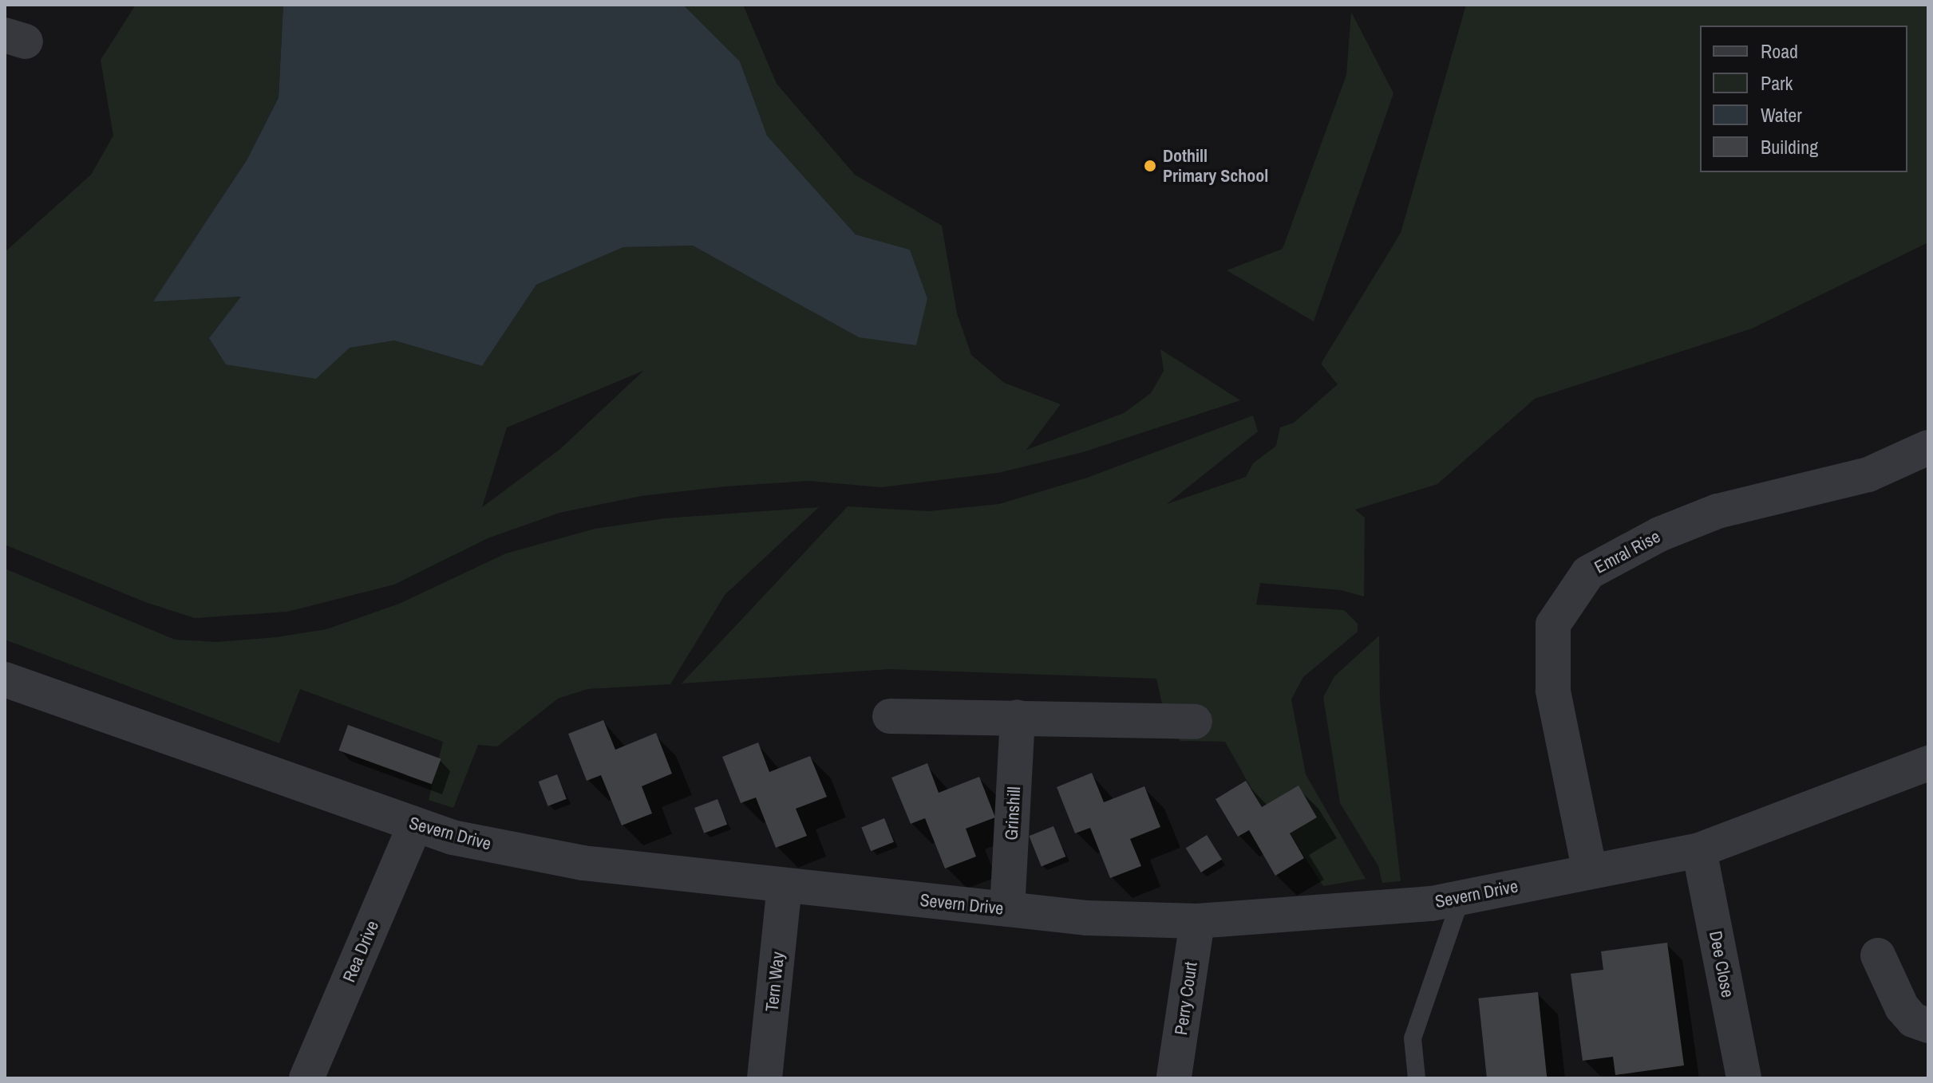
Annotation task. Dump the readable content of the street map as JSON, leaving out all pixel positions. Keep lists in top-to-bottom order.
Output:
{
  "streets": {
    "street": [
      "Emral Rise",
      "Grinshill",
      "Severn Drive",
      "Rea Drive",
      "Dee Close",
      "Tern Way",
      "Perry Court"
    ]
  },
  "crossings": [
    ["Emral Rise", "Severn Drive"],
    ["Grinshill", "Severn Drive"],
    ["Severn Drive", "Rea Drive"],
    ["Severn Drive", "Dee Close"],
    ["Severn Drive", "Tern Way"],
    ["Severn Drive", "Perry Court"]
  ],
  "places": ["Dothill Primary School"],
  "legend": [
    "Road",
    "Park",
    "Water",
    "Building"
  ]
}
